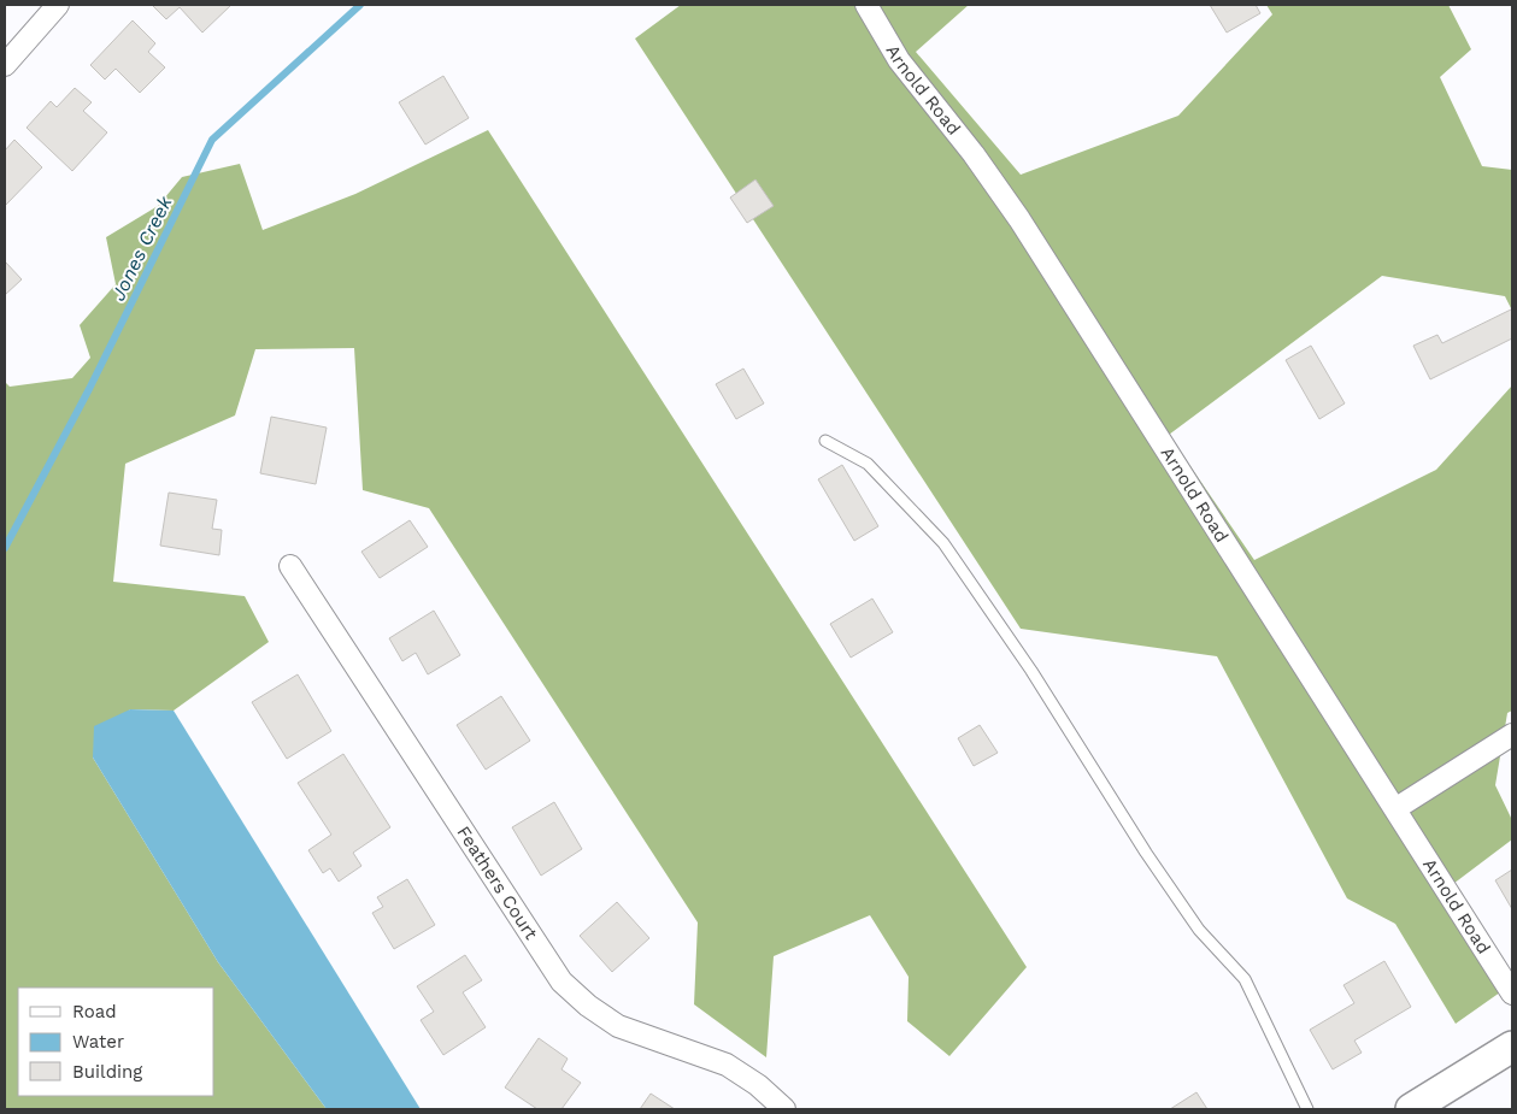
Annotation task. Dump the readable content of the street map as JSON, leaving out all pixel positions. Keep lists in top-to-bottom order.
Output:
{
  "streets": {
    "street": ["Arnold Road", "Feathers Court"]
  },
  "water": ["Jones Creek"],
  "legend": ["Road", "Water", "Building"]
}
